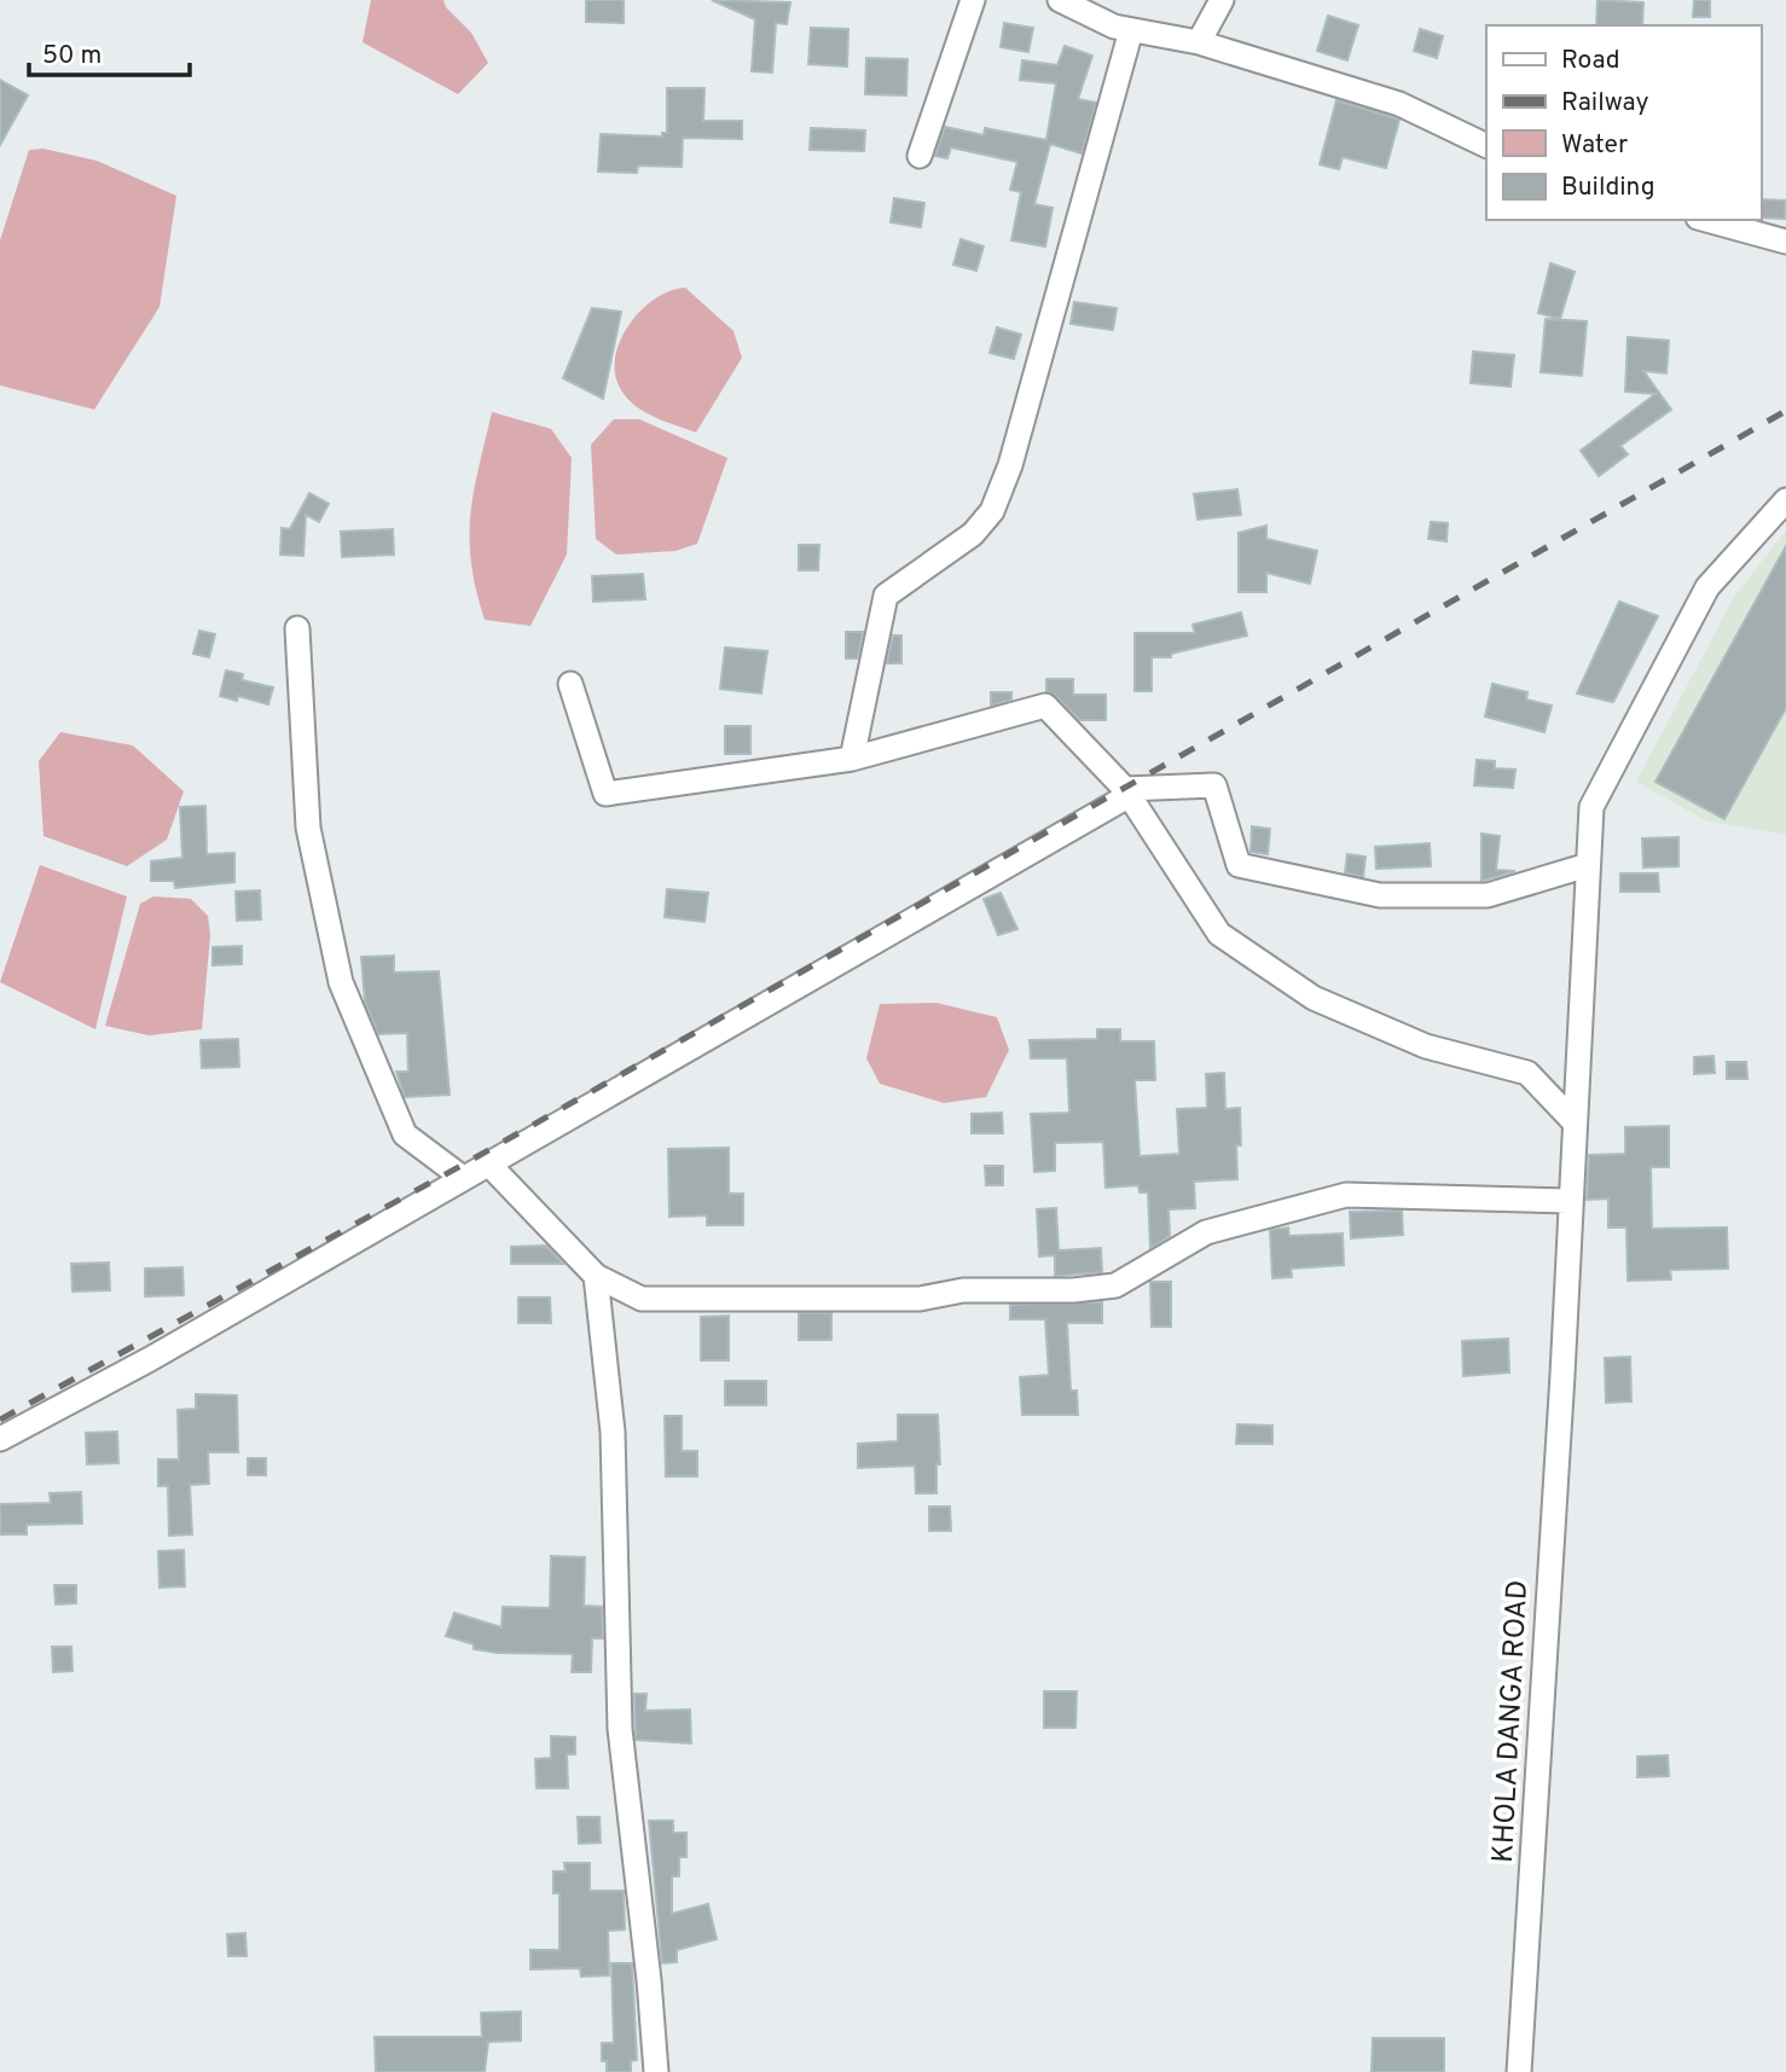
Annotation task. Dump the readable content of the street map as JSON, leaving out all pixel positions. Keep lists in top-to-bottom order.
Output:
{
  "streets": {
    "street": ["KHOLA DANGA ROAD"]
  },
  "legend": [
    "Road",
    "Railway",
    "Water",
    "Building"
  ],
  "scale_bar": "50 m"
}
